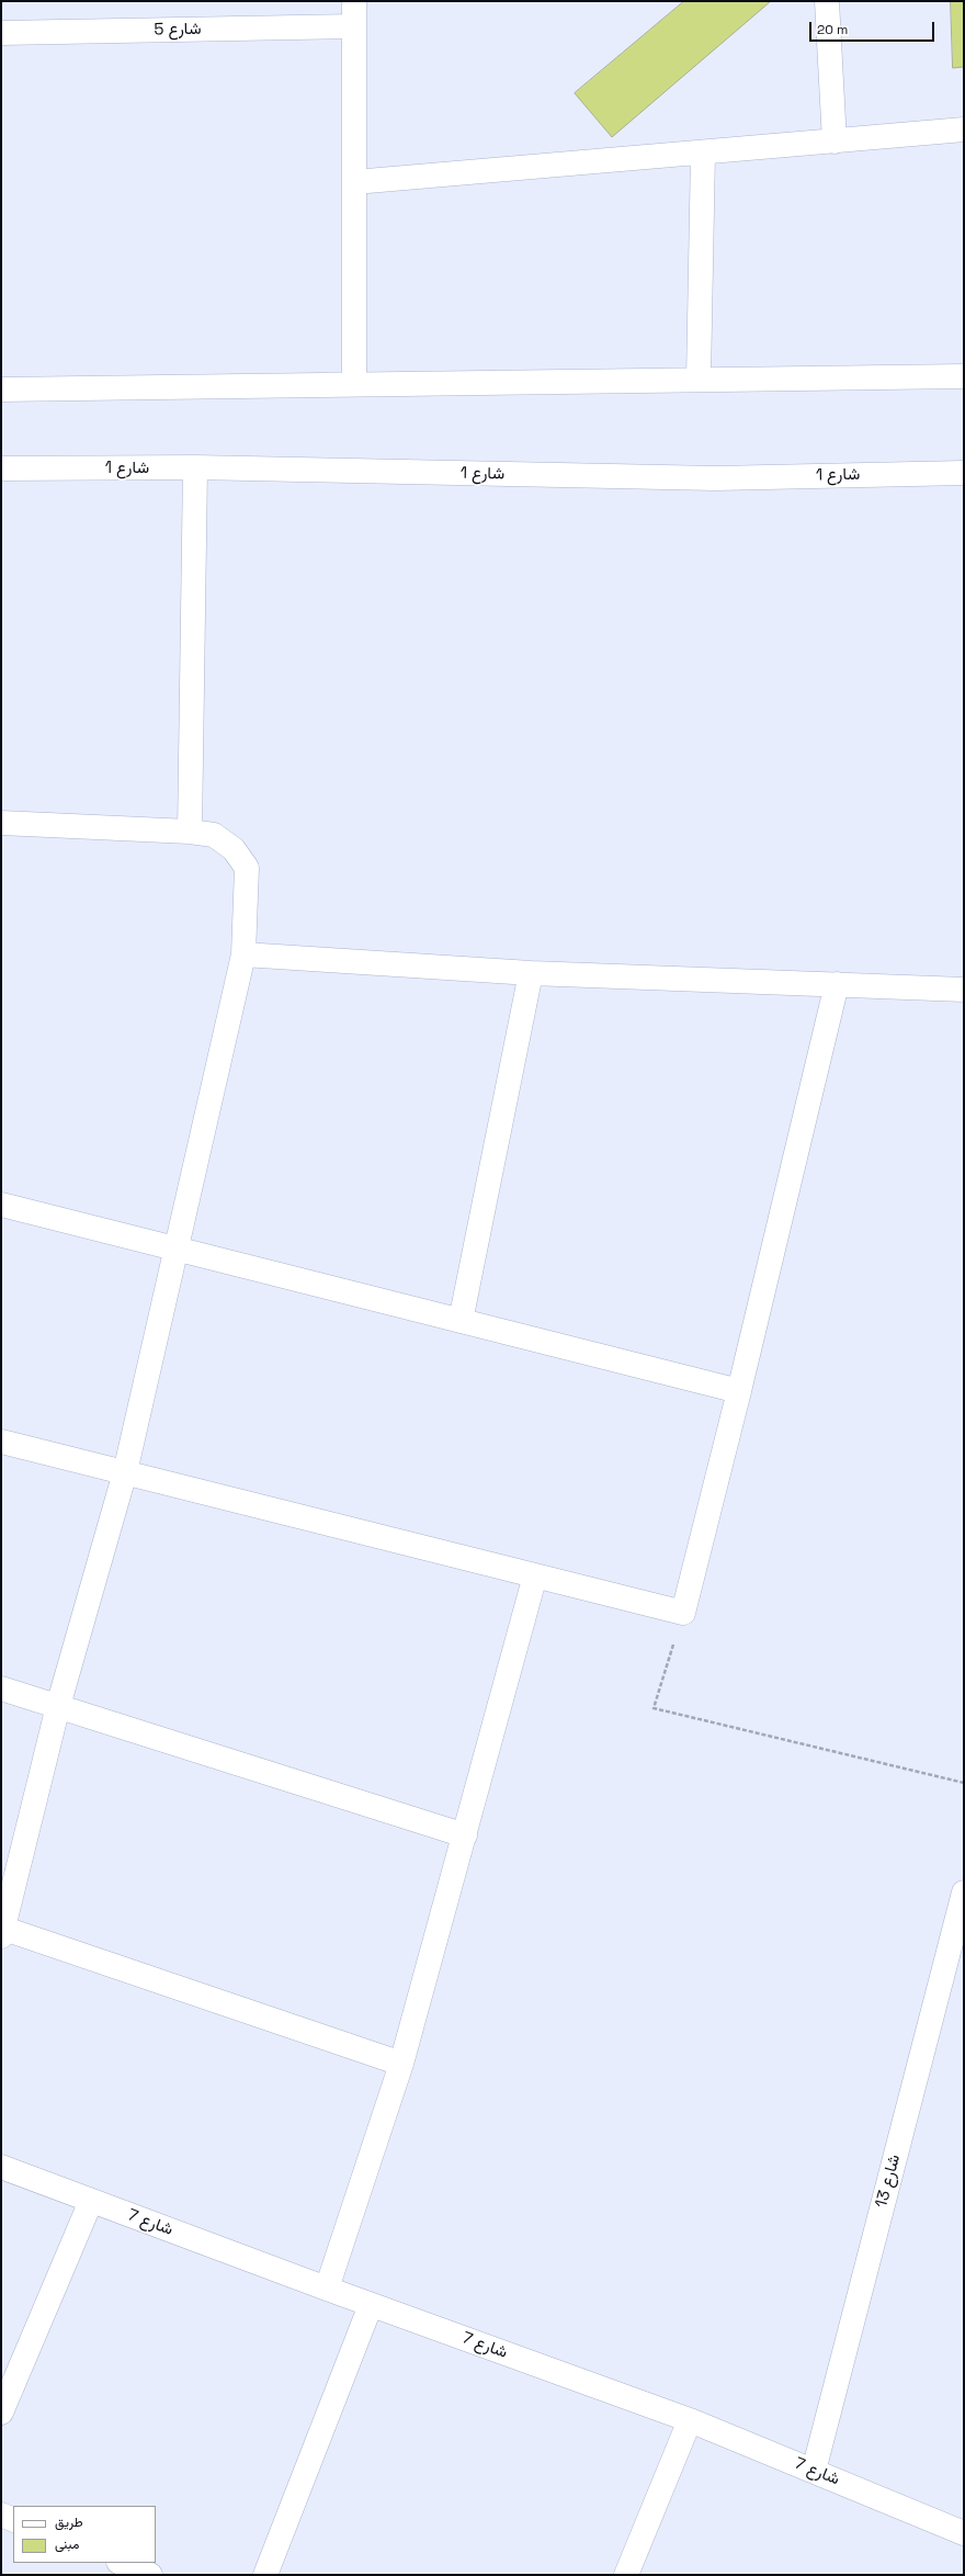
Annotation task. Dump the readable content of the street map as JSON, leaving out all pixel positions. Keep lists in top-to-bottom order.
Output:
{
  "streets": {
    "street": [
      "شارع 5",
      "شارع 1",
      "شارع 13",
      "شارع 7"
    ]
  },
  "crossings": [
    ["شارع 13", "شارع 7"]
  ],
  "legend": ["طريق", "مبنى"],
  "scale_bar": "20 m"
}
